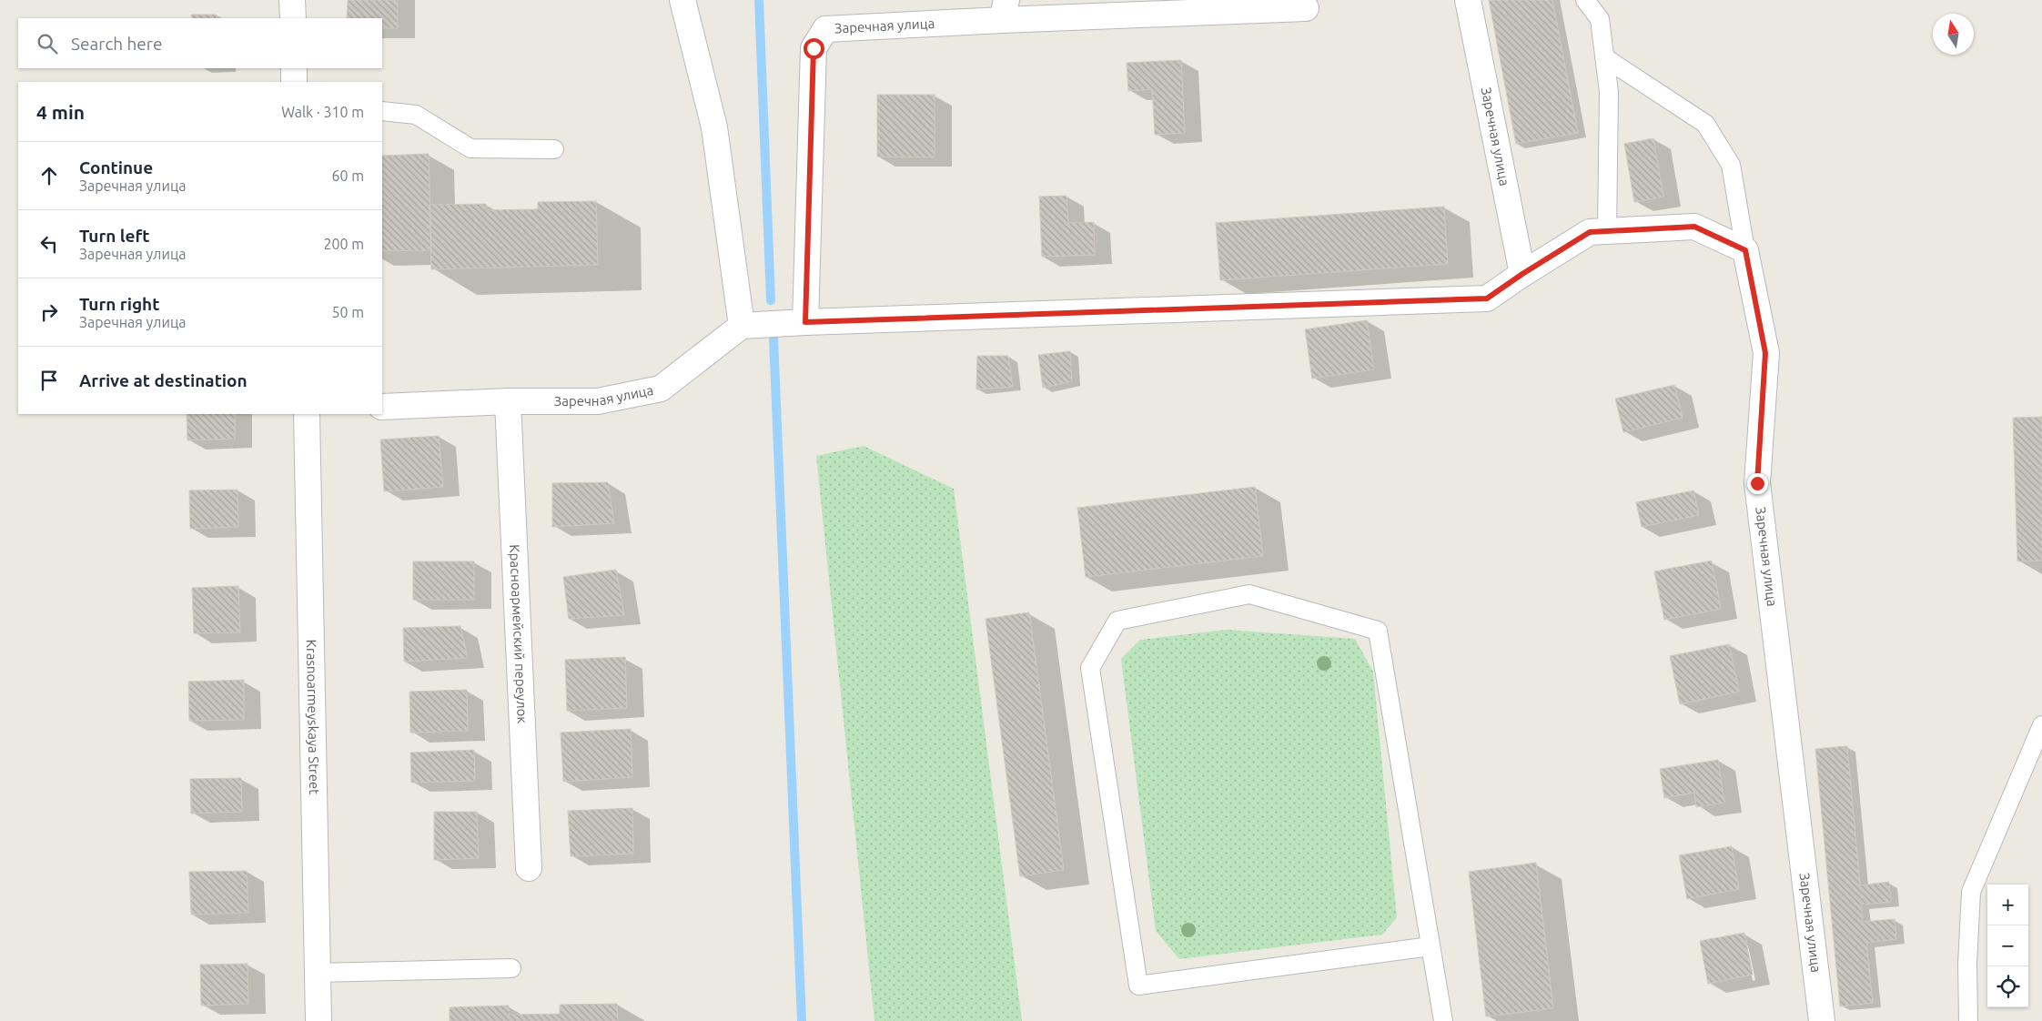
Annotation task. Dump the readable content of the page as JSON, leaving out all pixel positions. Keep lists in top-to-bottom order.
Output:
{
  "streets": {
    "street": ["Заречная улица", "Красноармейский переулок", "Krasnoarmeyskaya Street"]
  },
  "crossings": [
    ["Заречная улица", "Красноармейский переулок"]
  ],
  "north": "top",
  "page": {
    "search": "Search here",
    "heading": ["4 min", "Walk · 310 m"],
    "list": [
      ["Continue", "Заречная улица", "60 m"],
      ["Turn left", "Заречная улица", "200 m"],
      ["Turn right", "Заречная улица", "50 m"],
      "Arrive at destination"
    ],
    "map_buttons": ["+", "−"]
  }
}
